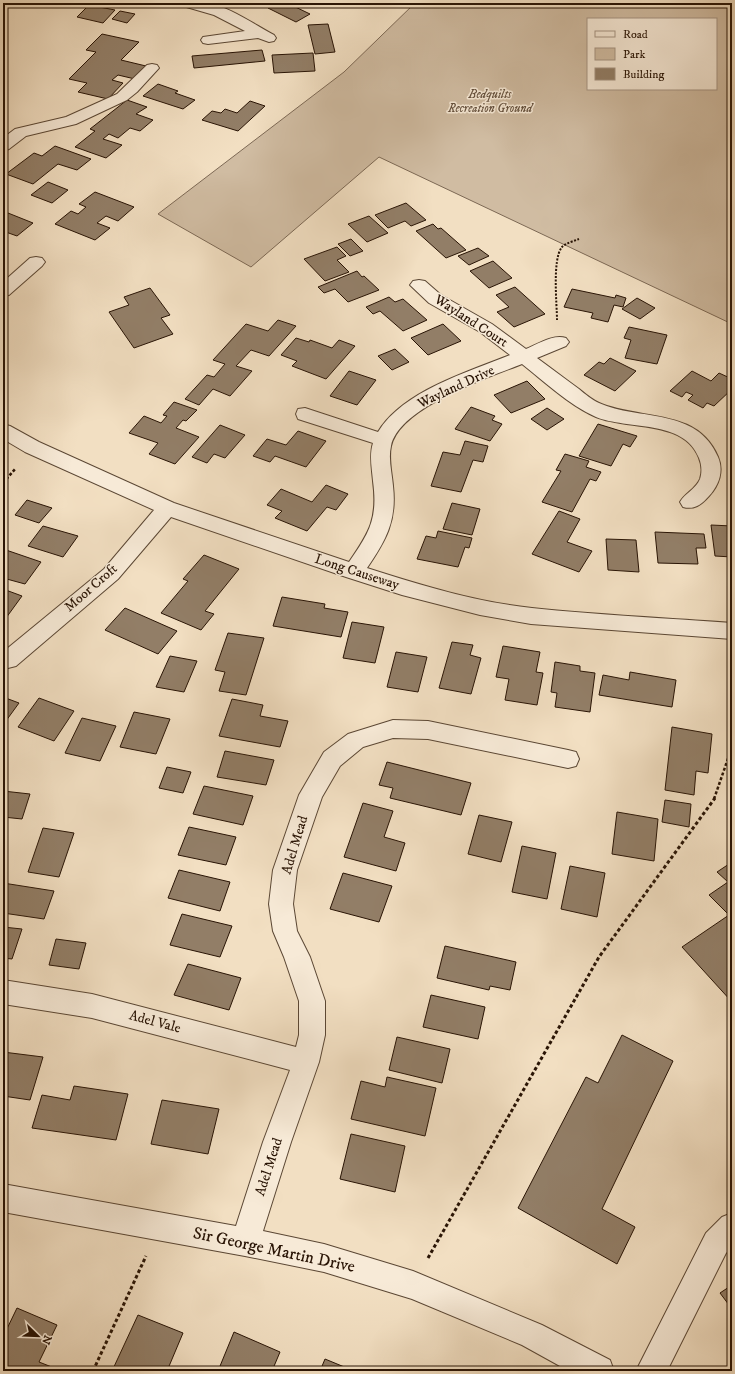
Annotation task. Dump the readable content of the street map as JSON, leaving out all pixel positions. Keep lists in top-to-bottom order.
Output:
{
  "streets": {
    "street": [
      "Wayland Court",
      "Wayland Drive",
      "Long Causeway",
      "Moor Croft",
      "Adel Mead",
      "Adel Vale",
      "Sir George Martin Drive"
    ]
  },
  "crossings": [
    ["Wayland Court", "Wayland Drive"],
    ["Long Causeway", "Moor Croft"],
    ["Adel Mead", "Adel Vale"],
    ["Adel Mead", "Sir George Martin Drive"]
  ],
  "parks": ["Bedquilts Recreation Ground"],
  "legend": ["Road", "Park", "Building"],
  "north": "bottom right"
}
